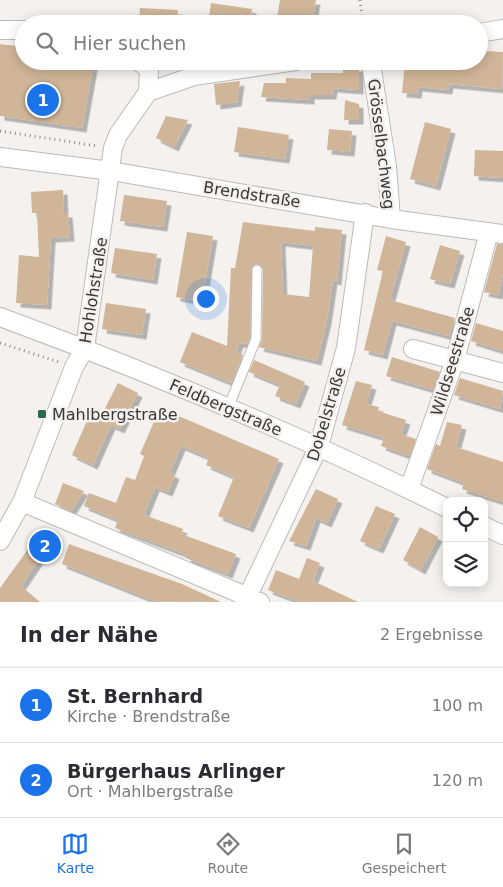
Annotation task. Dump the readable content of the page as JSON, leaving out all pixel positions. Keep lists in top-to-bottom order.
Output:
{
  "streets": {
    "street": [
      "Grösselbachweg",
      "Brendstraße",
      "Hohlohstraße",
      "Wildseestraße",
      "Feldbergstraße",
      "Dobelstraße"
    ]
  },
  "crossings": [
    ["Grösselbachweg", "Brendstraße"],
    ["Brendstraße", "Hohlohstraße"],
    ["Brendstraße", "Wildseestraße"],
    ["Brendstraße", "Dobelstraße"],
    ["Hohlohstraße", "Feldbergstraße"],
    ["Wildseestraße", "Feldbergstraße"],
    ["Feldbergstraße", "Dobelstraße"]
  ],
  "places": {
    "transit": ["Mahlbergstraße"]
  },
  "page": {
    "search": "Hier suchen",
    "pins": ["1", "2"],
    "heading": ["In der Nähe", "2 Ergebnisse"],
    "list": [
      {
        "mark": "1",
        "name": "St. Bernhard",
        "note": "Kirche · Brendstraße",
        "value": "100 m"
      },
      {
        "mark": "2",
        "name": "Bürgerhaus Arlinger",
        "note": "Ort · Mahlbergstraße",
        "value": "120 m"
      }
    ],
    "nav": ["Karte", "Route", "Gespeichert"]
  }
}
